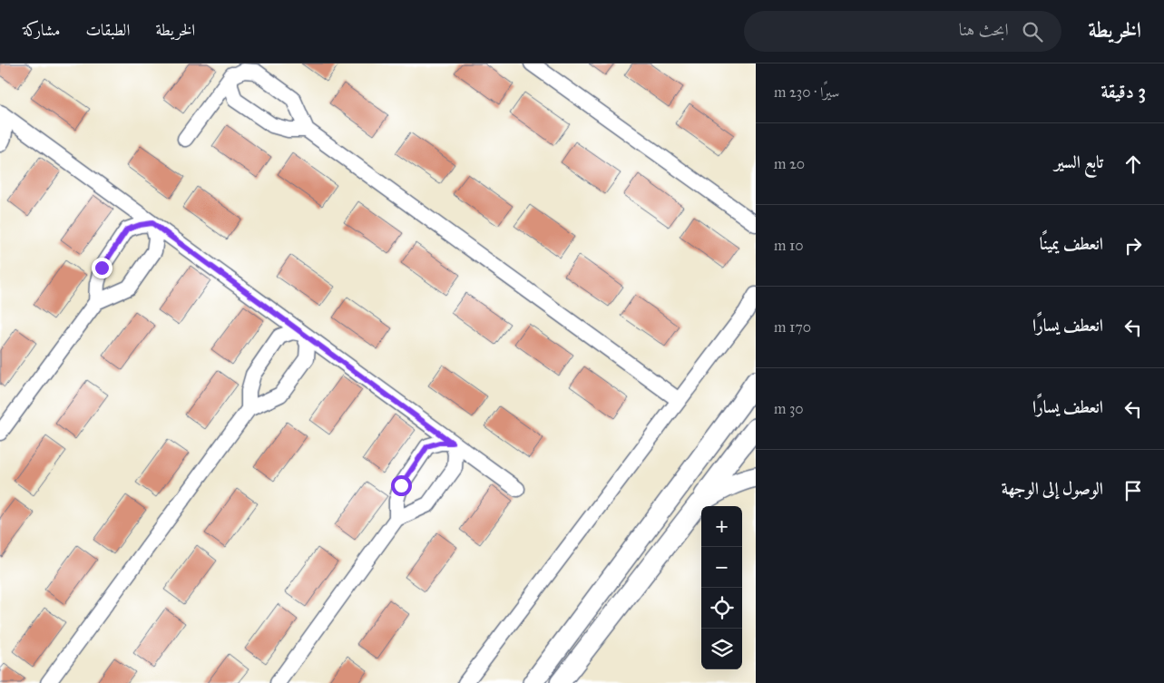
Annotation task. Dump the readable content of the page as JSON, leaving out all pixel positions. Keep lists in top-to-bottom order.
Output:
{
  "page": {
    "header": "الخريطة",
    "search": "ابحث هنا",
    "nav": ["الخريطة", "الطبقات", "مشاركة"],
    "heading": ["3 دقيقة", "سيرًا · 230 m"],
    "list": [
      ["تابع السير", "20 m"],
      ["انعطف يمينًا", "10 m"],
      ["انعطف يسارًا", "170 m"],
      ["انعطف يسارًا", "30 m"],
      "الوصول إلى الوجهة"
    ],
    "map_buttons": ["+", "−"]
  }
}
